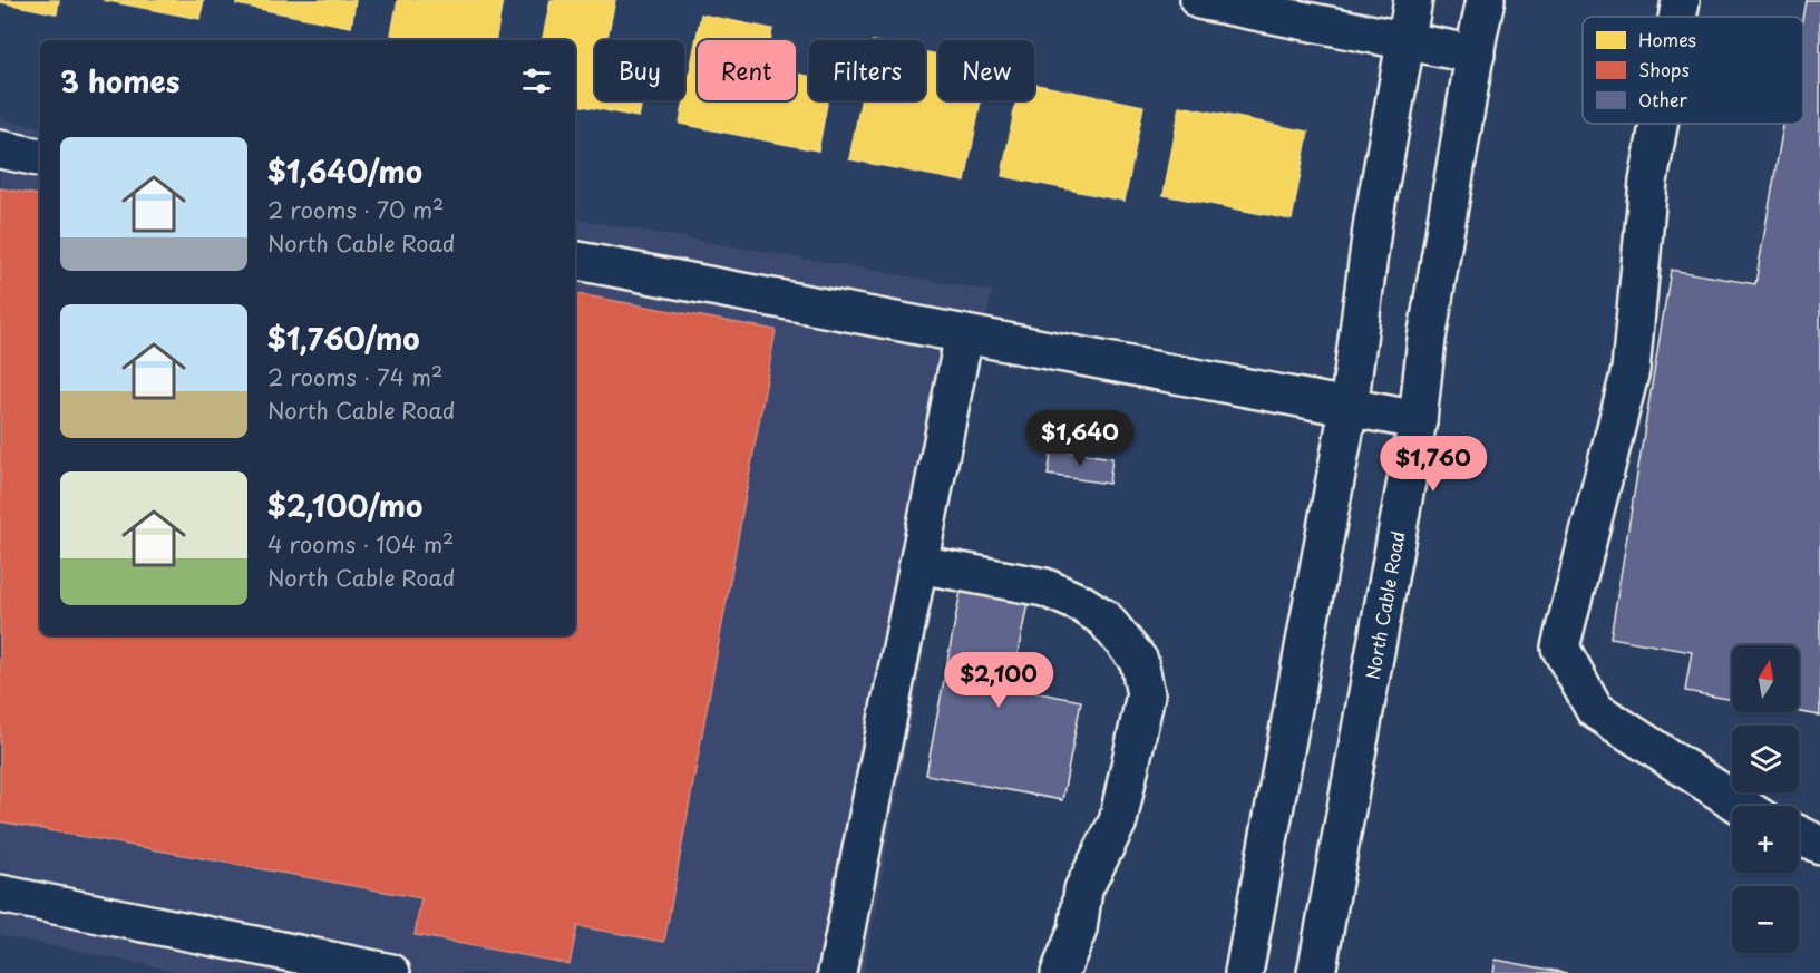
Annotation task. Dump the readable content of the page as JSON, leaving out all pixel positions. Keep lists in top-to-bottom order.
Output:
{
  "streets": {
    "street": ["North Cable Road"]
  },
  "legend": ["Homes", "Shops", "Other"],
  "north": "top",
  "page": {
    "chip": [
      "Buy",
      "Rent",
      "Filters",
      "New"
    ],
    "heading": "3 homes",
    "list": [
      {
        "name": "$1,640/mo",
        "note": "2 rooms · 70 m² · North Cable Road"
      },
      {
        "name": "$1,760/mo",
        "note": "2 rooms · 74 m² · North Cable Road"
      },
      {
        "name": "$2,100/mo",
        "note": "4 rooms · 104 m² · North Cable Road"
      }
    ],
    "price": ["$1,640", "$1,760", "$2,100"],
    "map_buttons": ["+", "−"]
  }
}
